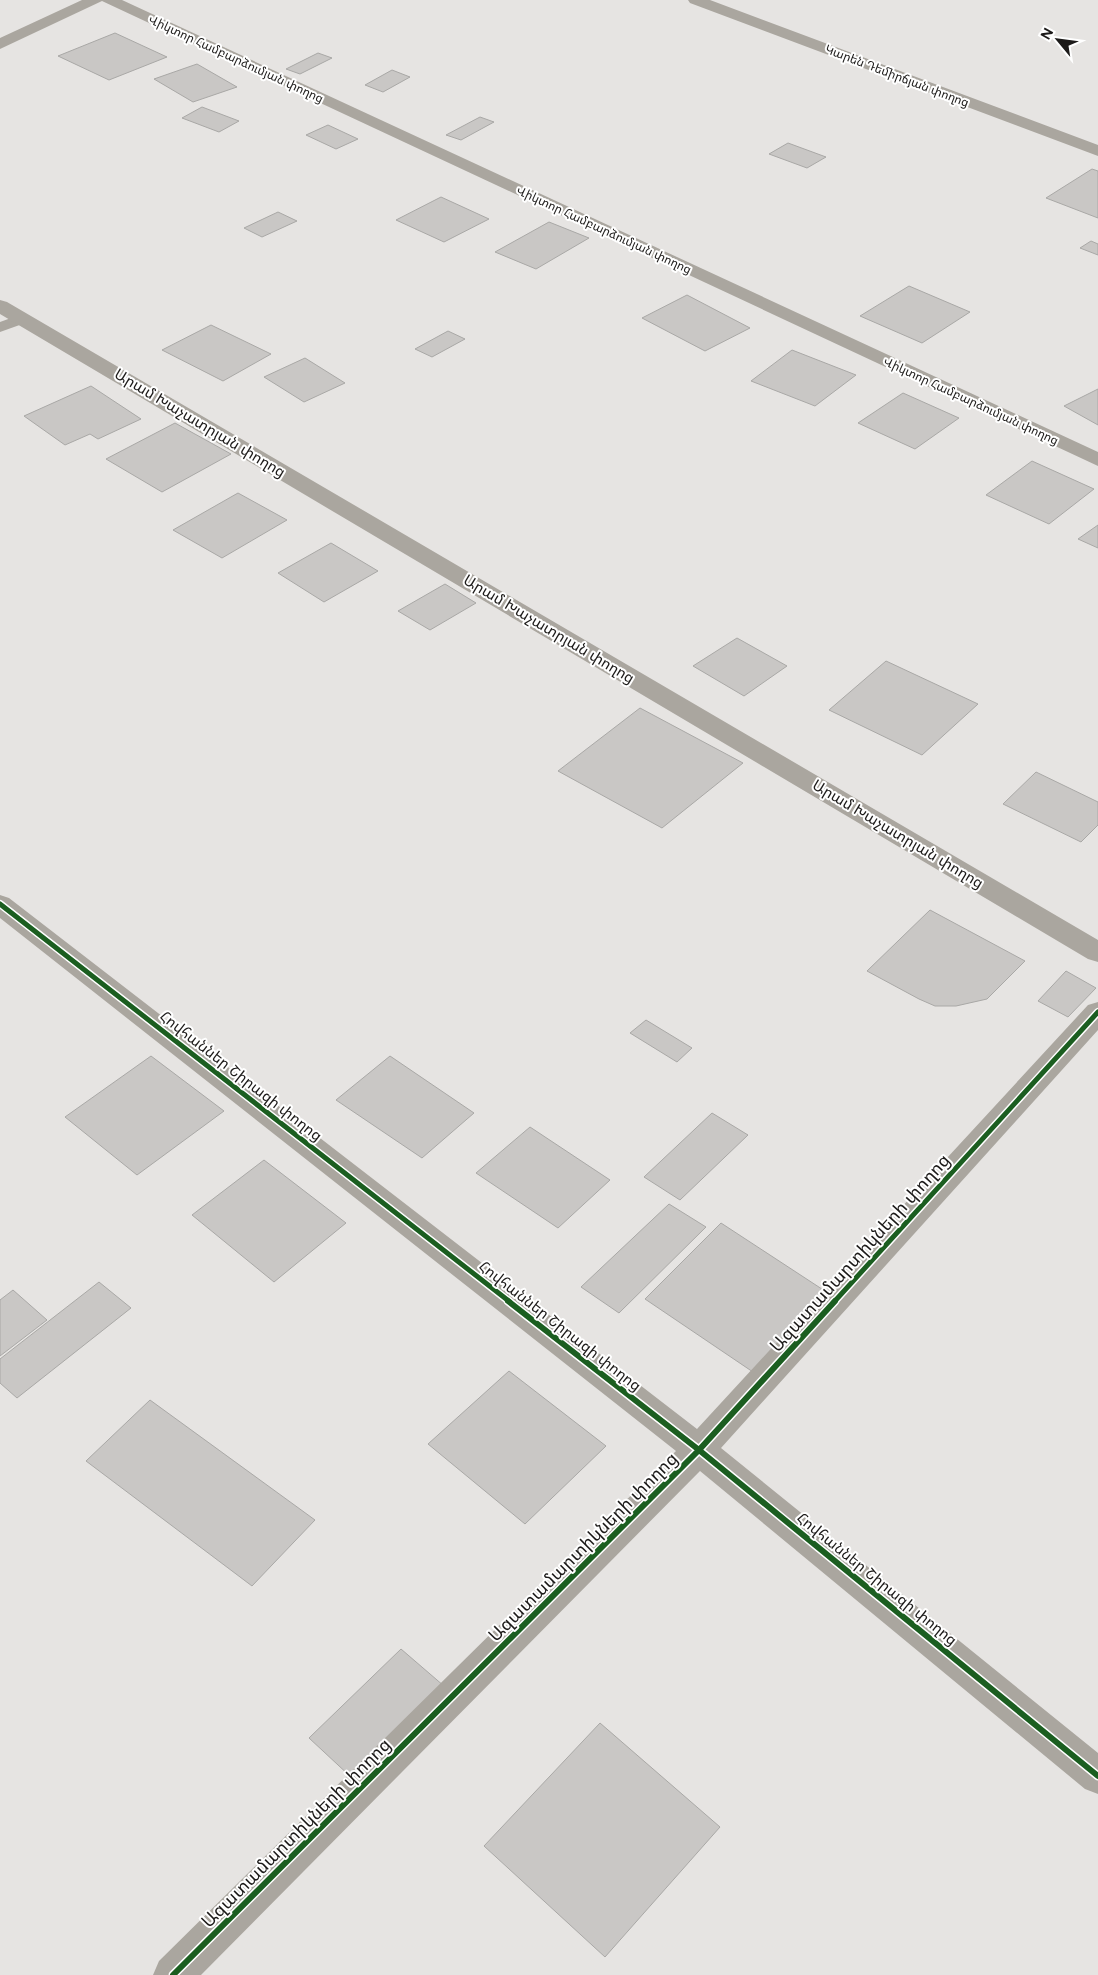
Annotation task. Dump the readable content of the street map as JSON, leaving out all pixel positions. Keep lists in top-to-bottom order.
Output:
{
  "streets": {
    "street": [
      "Վիկտոր Համբարձումյան փողոց",
      "Կարեն Դեմիրճյան փողոց",
      "Արամ Խաչատրյան փողոց",
      "Հովհաններ Շիրազի փողոց",
      "Ազատամարտիկների փողոց"
    ]
  },
  "crossings": [
    ["Հովհաններ Շիրազի փողոց", "Ազատամարտիկների փողոց"]
  ],
  "north": "top left"
}
